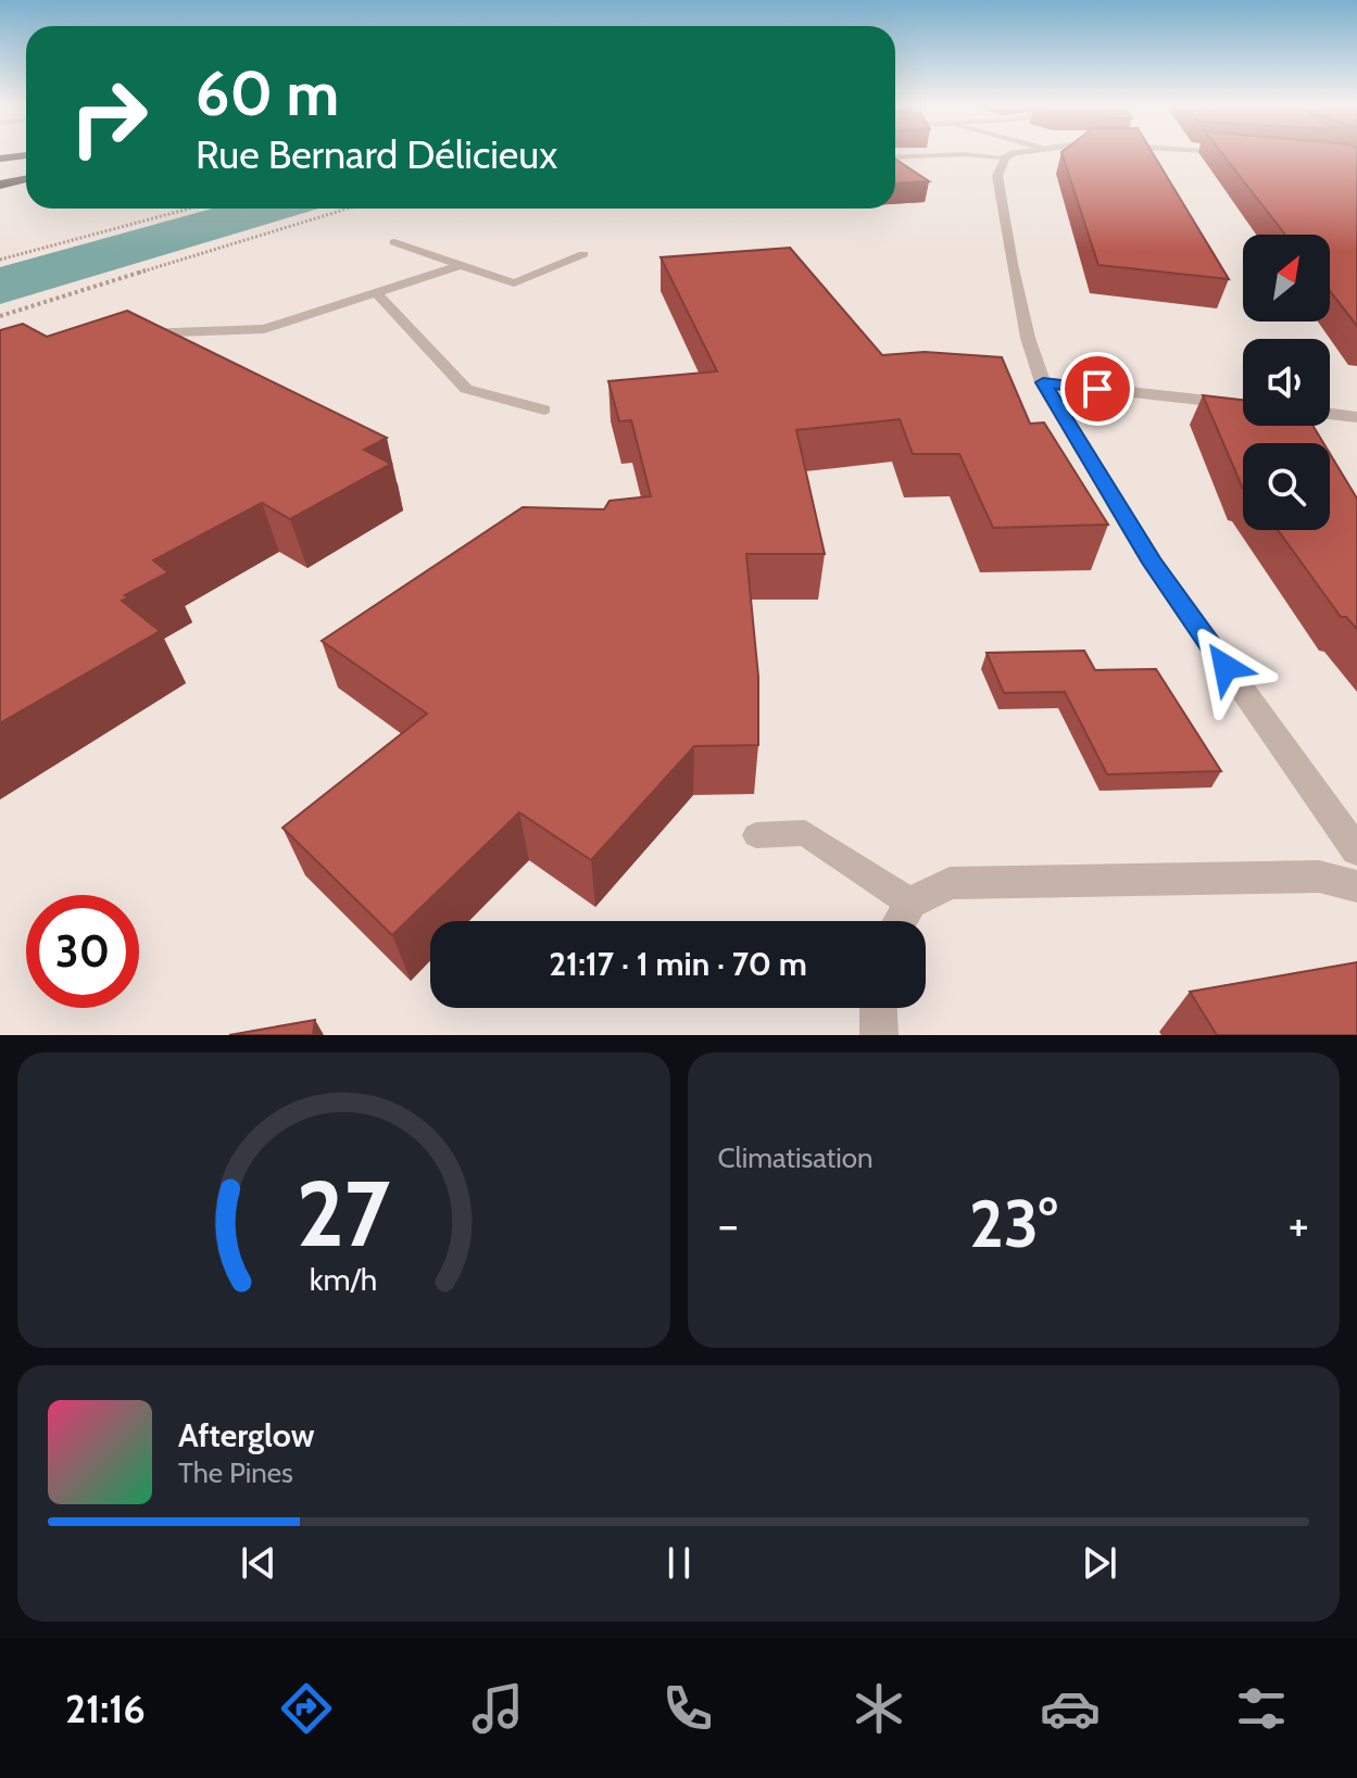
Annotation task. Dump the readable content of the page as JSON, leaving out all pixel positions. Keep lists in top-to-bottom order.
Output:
{
  "north": "top right",
  "page": {
    "turn": ["60 m", "Rue Bernard Délicieux"],
    "limit": "30",
    "trip": "21:17 · 1 min · 70 m",
    "tile": "Climatisation",
    "heat": ["−", "23°", "+"],
    "song": ["Afterglow", "The Pines"],
    "tabs": "21:16",
    "gauge": ["27", "km/h"]
  }
}
